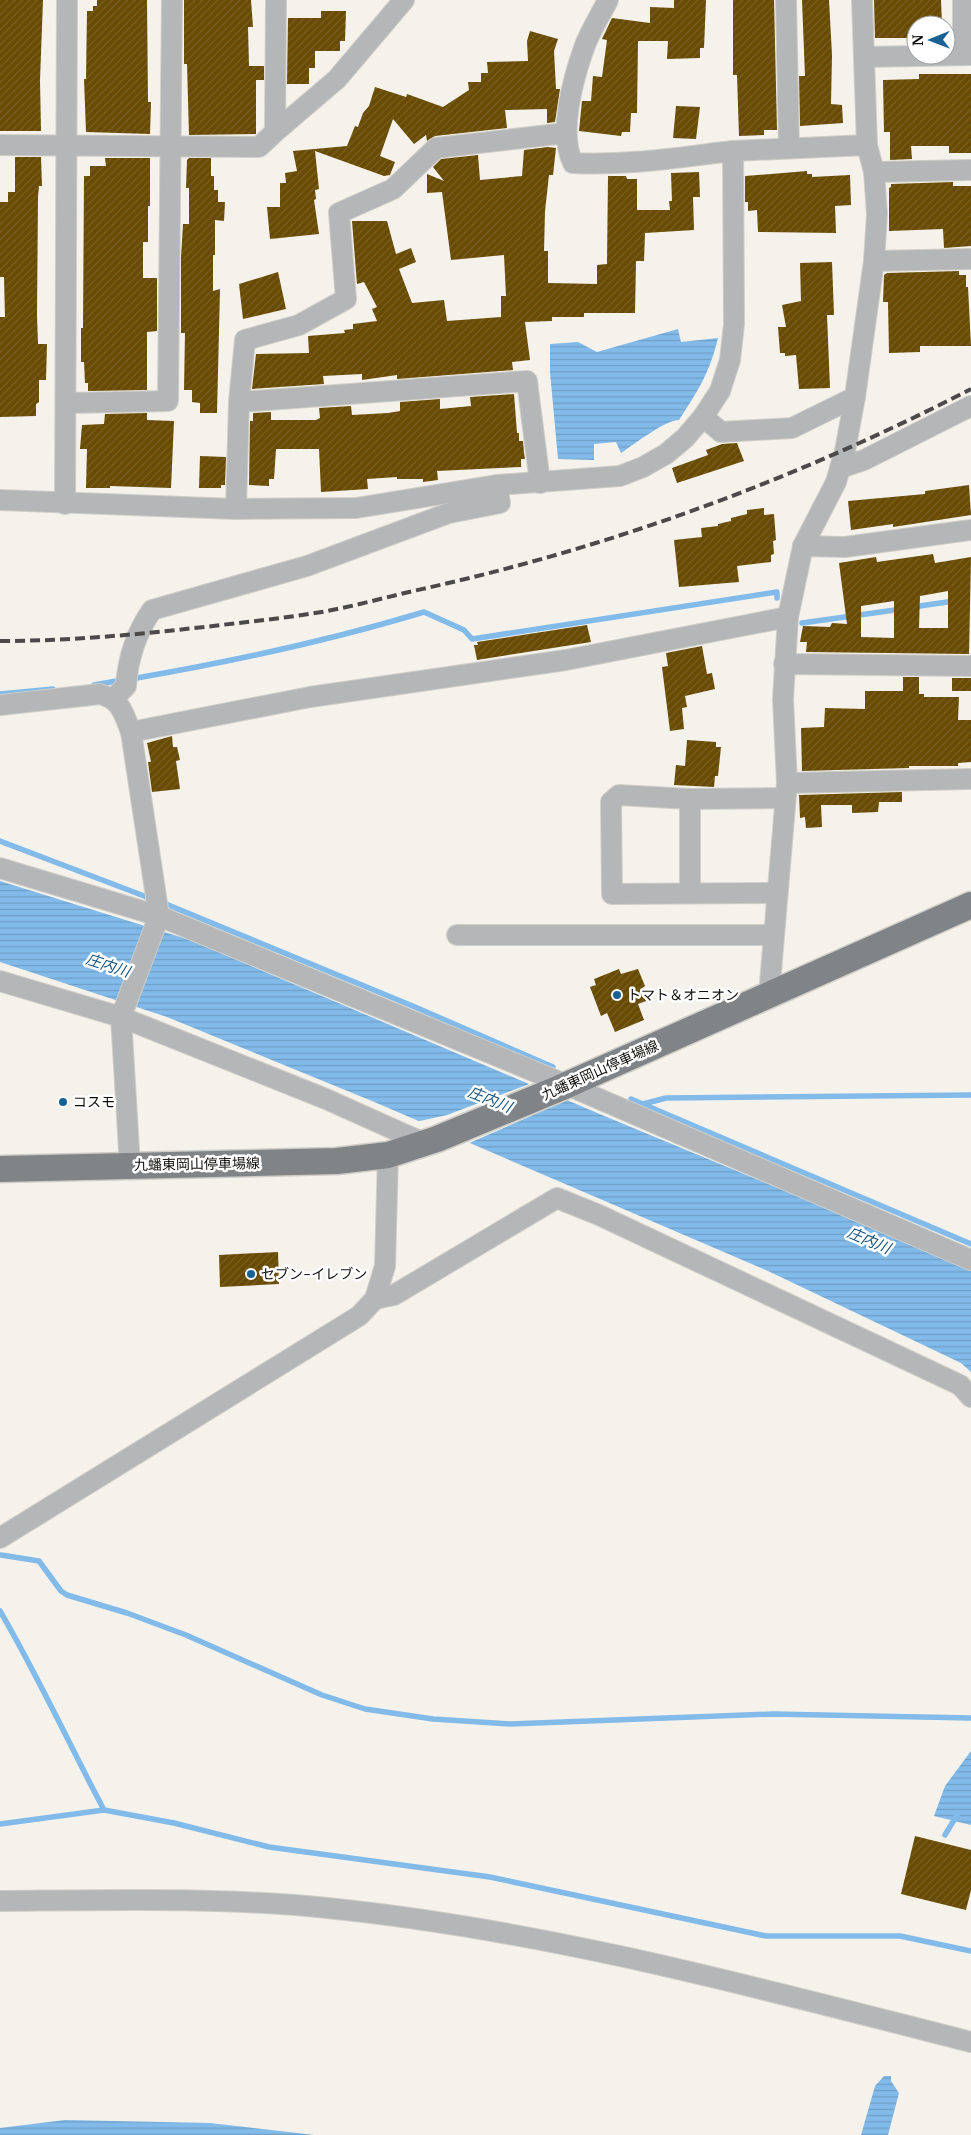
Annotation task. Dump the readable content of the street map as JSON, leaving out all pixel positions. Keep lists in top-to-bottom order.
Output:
{
  "streets": {
    "main road": ["九蟠東岡山停車場線"]
  },
  "water": ["庄内川"],
  "places": ["トマト＆オニオン", "コスモ", "セブン-イレブン"],
  "north": "left"
}
